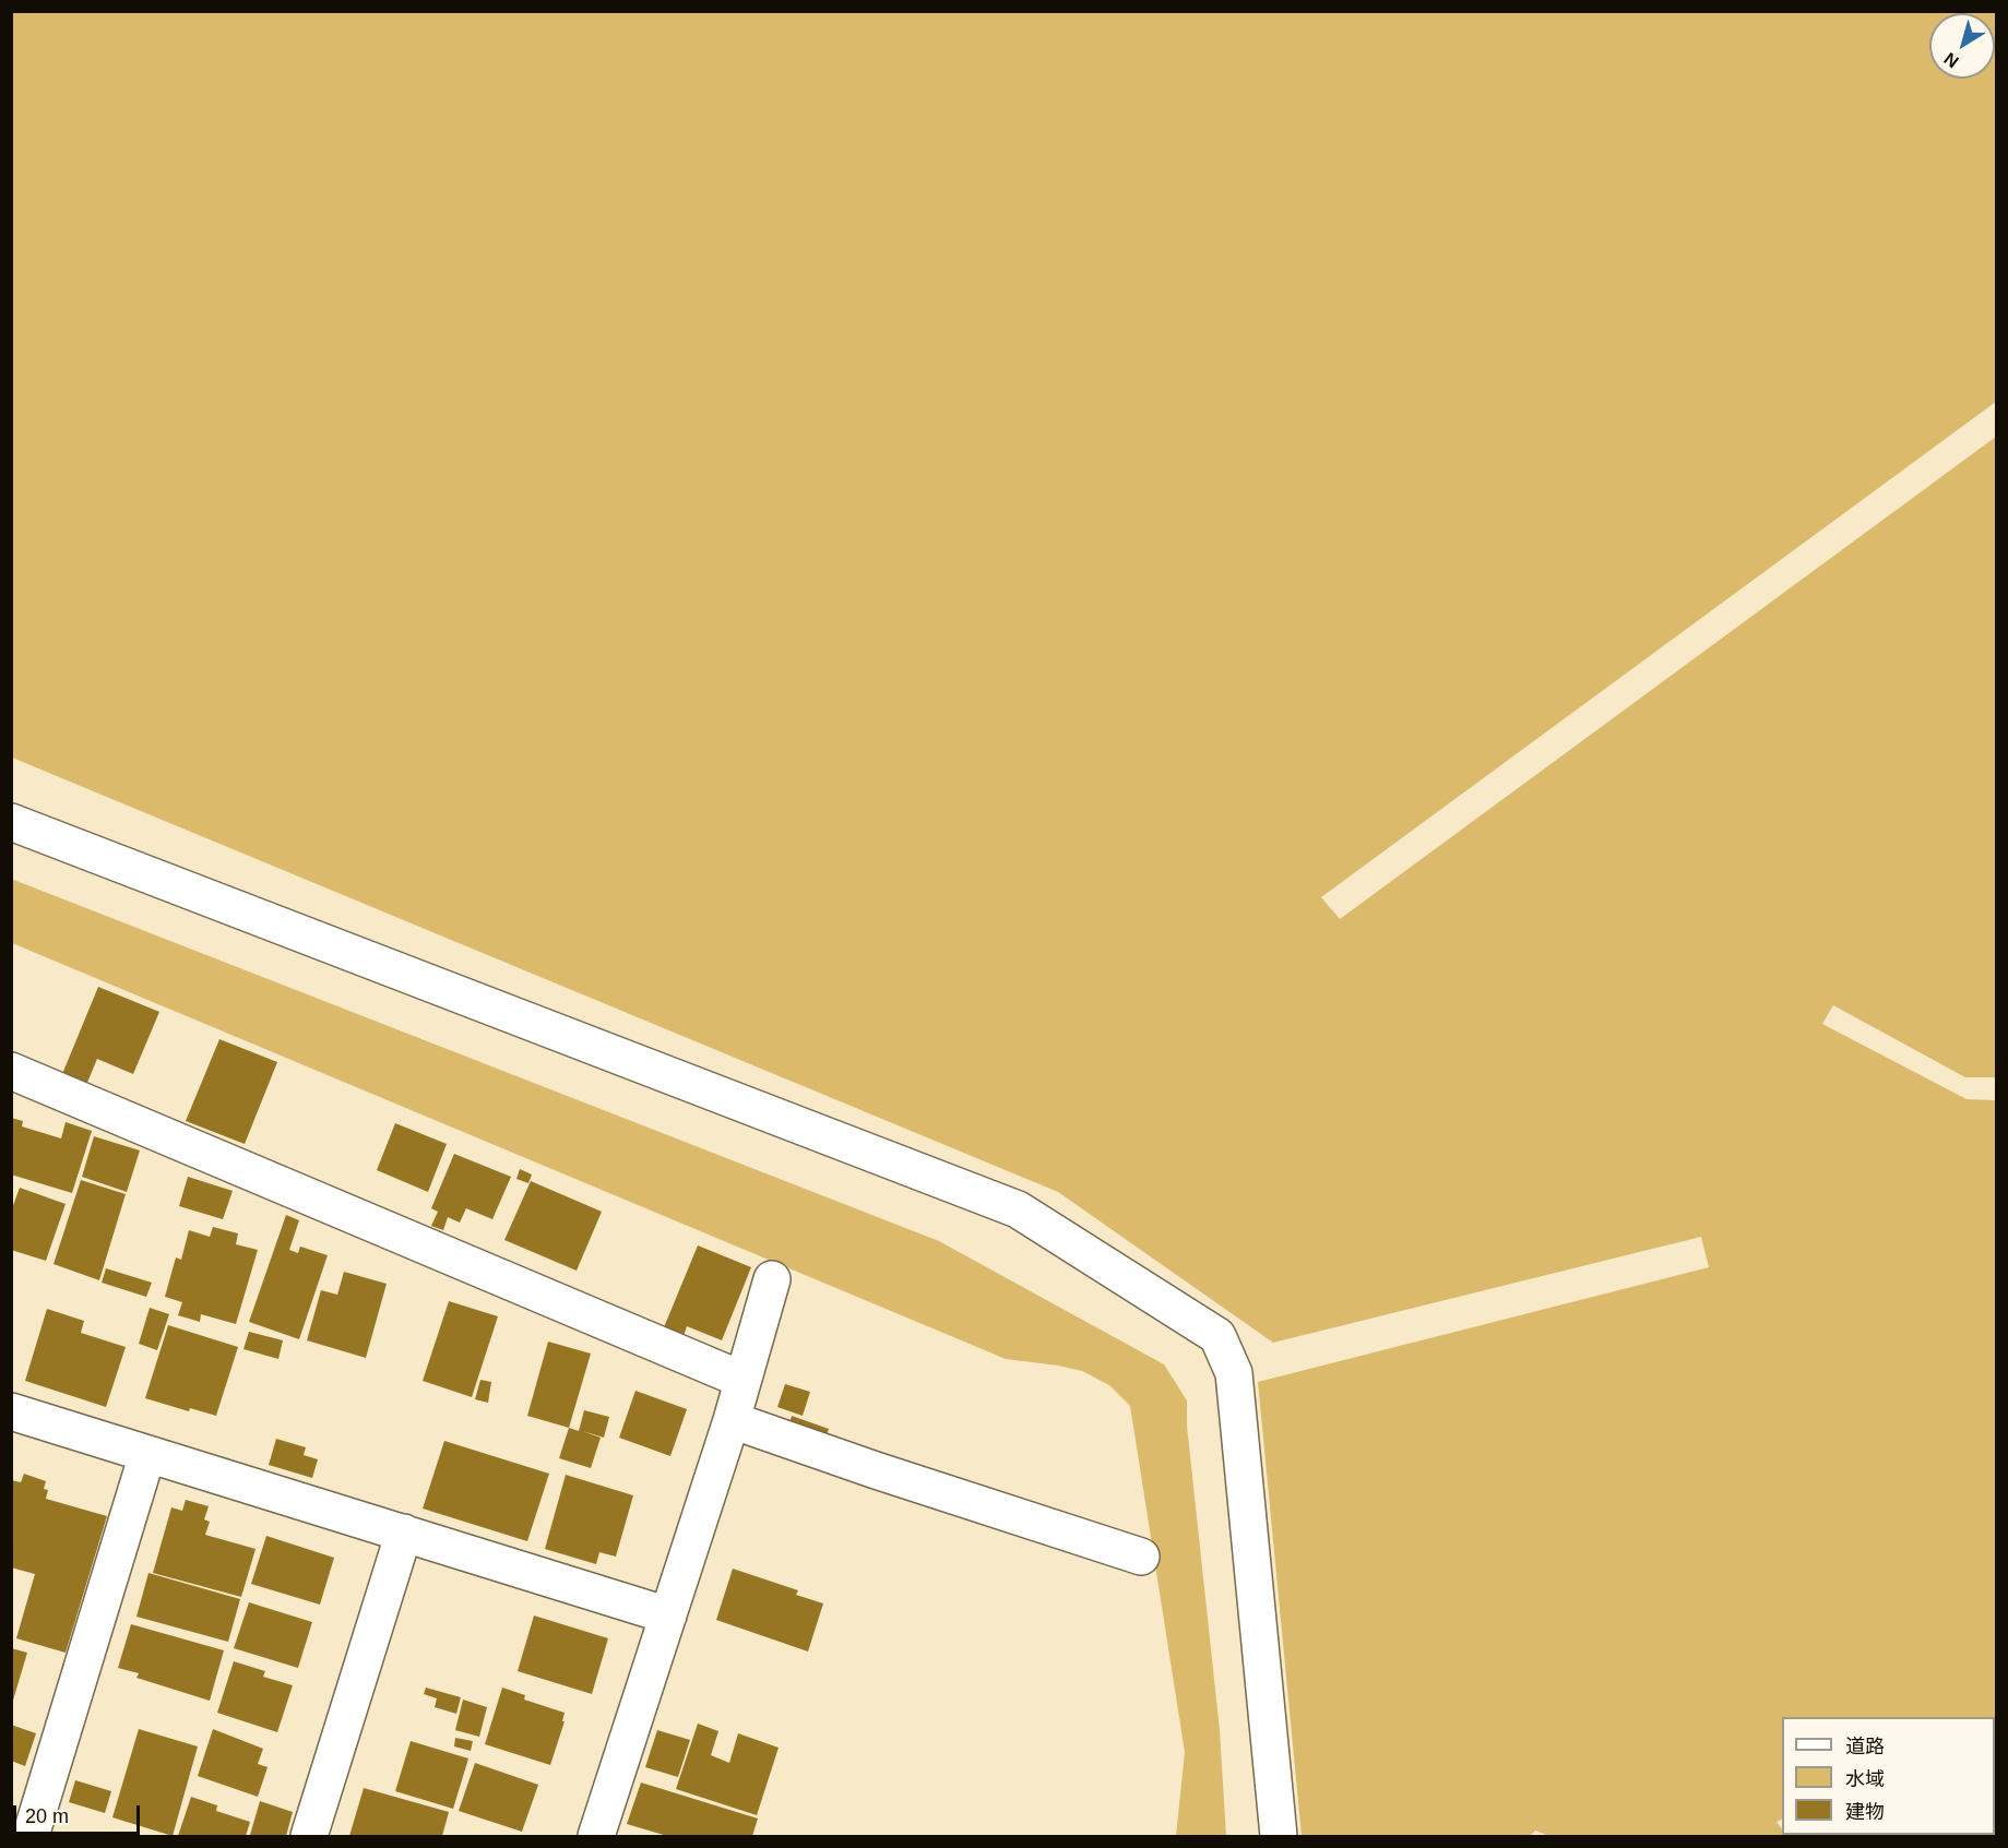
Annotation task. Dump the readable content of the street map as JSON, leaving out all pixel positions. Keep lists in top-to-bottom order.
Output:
{
  "legend": ["道路", "水域", "建物"],
  "scale_bar": "20 m",
  "north": "bottom left"
}
